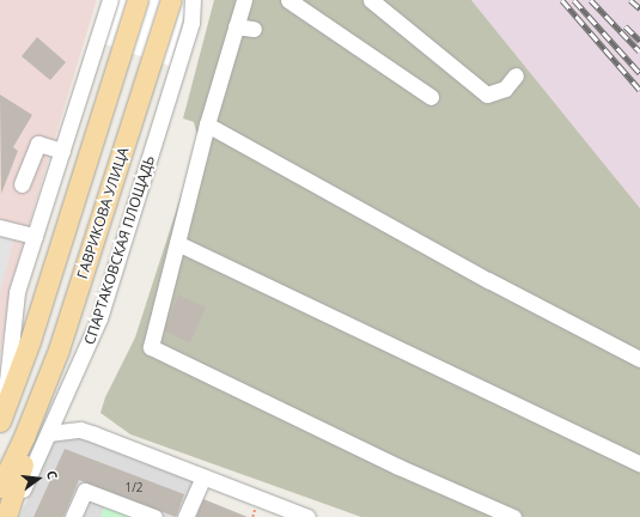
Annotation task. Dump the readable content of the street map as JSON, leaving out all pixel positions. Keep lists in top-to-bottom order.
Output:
{
  "streets": {
    "main road": ["ГАВРИКОВА УЛИЦА"],
    "street": ["СПАРТАКОВСКАЯ ПЛОЩАДЬ"]
  },
  "house_numbers": ["1/2"],
  "north": "right"
}
